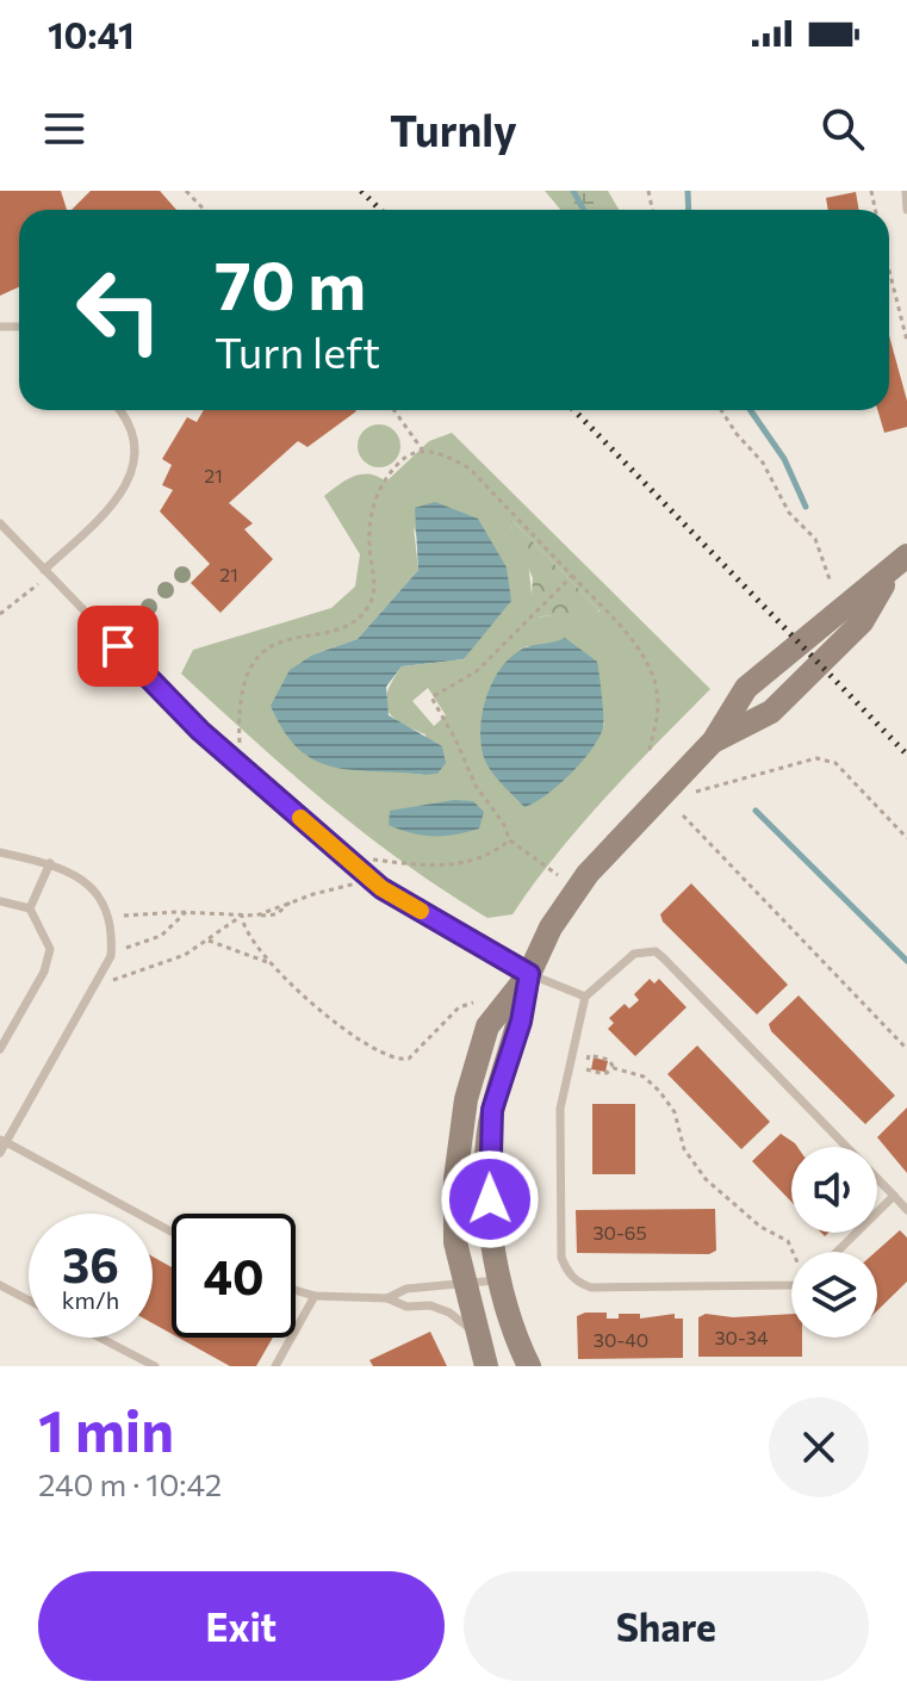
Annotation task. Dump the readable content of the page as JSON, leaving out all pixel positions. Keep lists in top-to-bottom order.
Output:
{
  "house_numbers": [
    "21",
    "21",
    "30-65",
    "30-34",
    "30-40"
  ],
  "page": {
    "status": "10:41",
    "header": "Turnly",
    "turn": ["70 m", "Turn left"],
    "speed": "36 km/h",
    "limit": "40",
    "heading": ["1 min", "240 m · 10:42"],
    "buttons": ["Exit", "Share"]
  }
}
